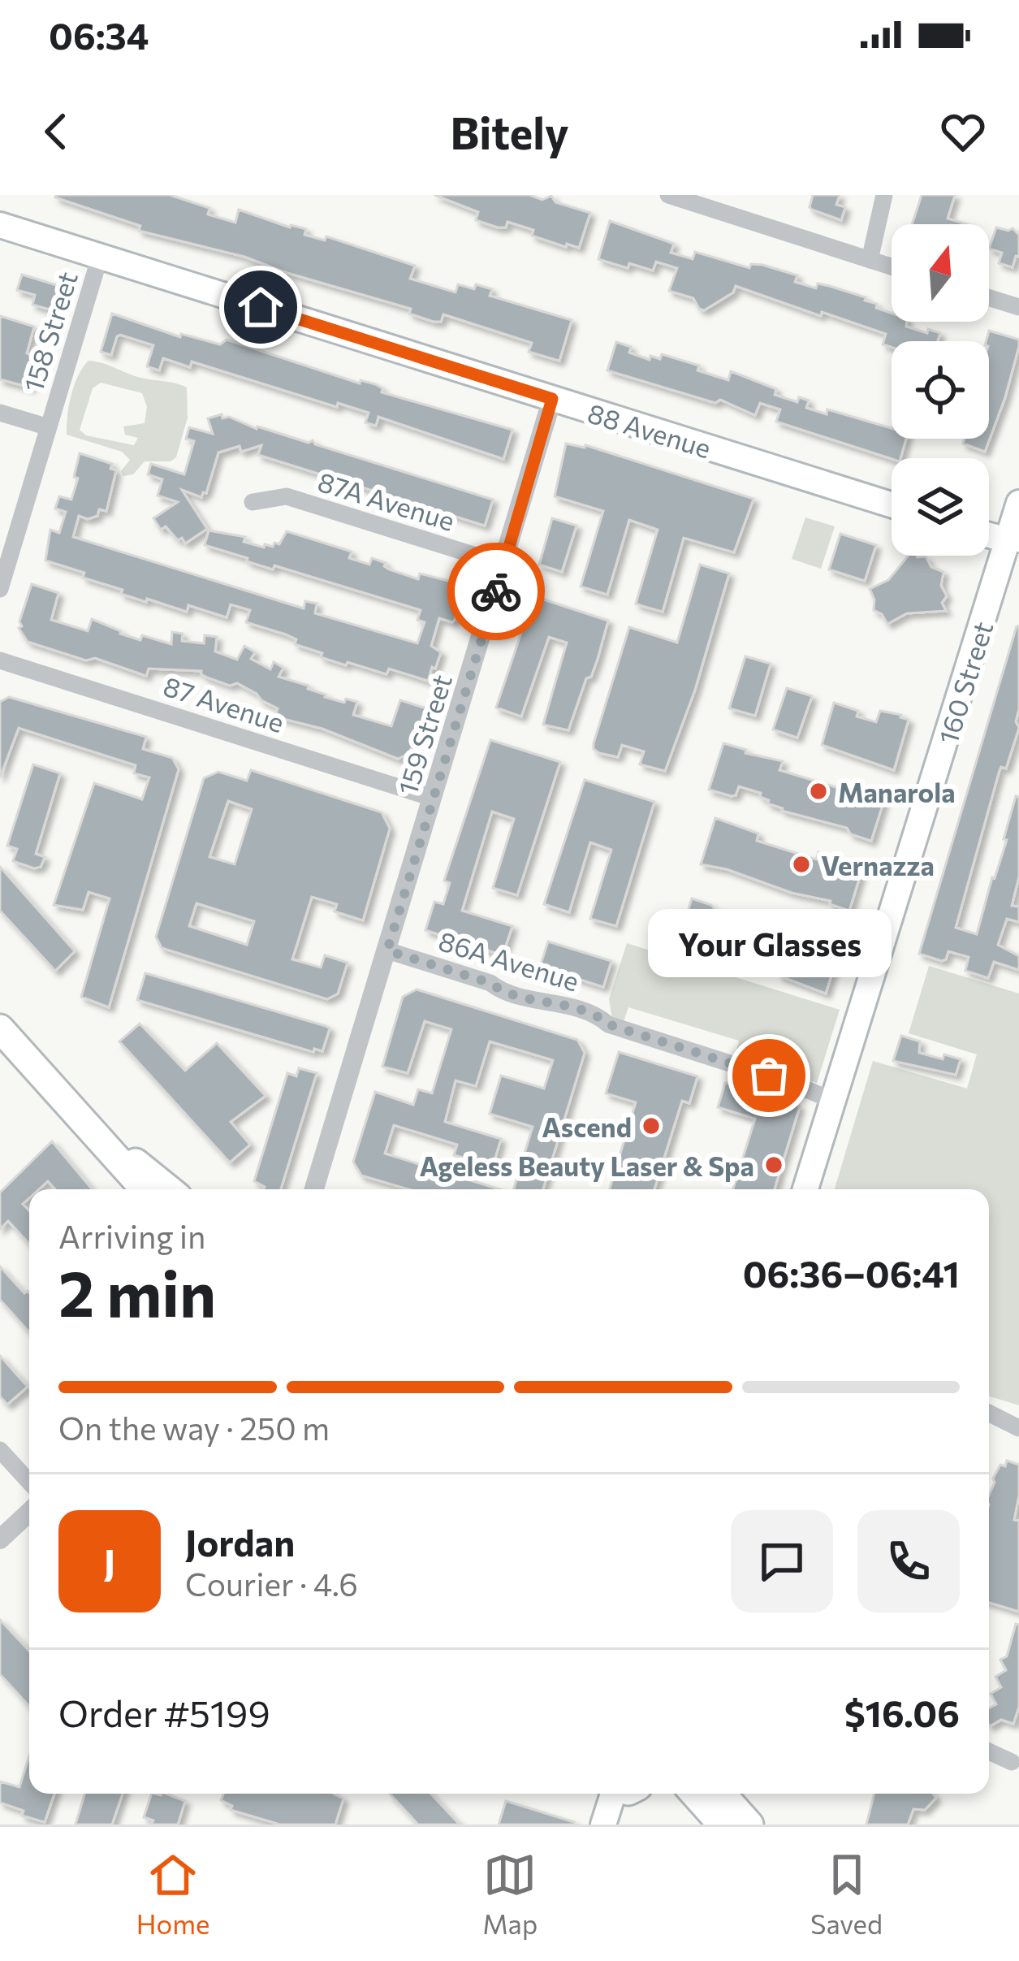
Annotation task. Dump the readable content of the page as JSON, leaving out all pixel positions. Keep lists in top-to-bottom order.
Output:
{
  "streets": {
    "main road": ["88 Avenue", "160 Street"],
    "street": [
      "158 Street",
      "87A Avenue",
      "87 Avenue",
      "159 Street",
      "86A Avenue"
    ]
  },
  "crossings": [
    ["158 Street", "88 Avenue"],
    ["88 Avenue", "159 Street"],
    ["87A Avenue", "159 Street"],
    ["160 Street", "86A Avenue"],
    ["87 Avenue", "159 Street"],
    ["159 Street", "86A Avenue"]
  ],
  "places": [
    "Manarola",
    "Vernazza",
    "Your Glasses",
    "Ascend",
    "Ageless Beauty Laser & Spa"
  ],
  "north": "top",
  "page": {
    "status": "06:34",
    "header": "Bitely",
    "bubble": "Your Glasses",
    "heading": ["2 min", "Arriving in", "06:36–06:41"],
    "panel": [
      "Jordan",
      "Courier · 4.6",
      "Order #5199",
      "$16.06"
    ],
    "bar": "On the way · 250 m",
    "round": "J",
    "tabs": ["Home", "Map", "Saved"]
  }
}
